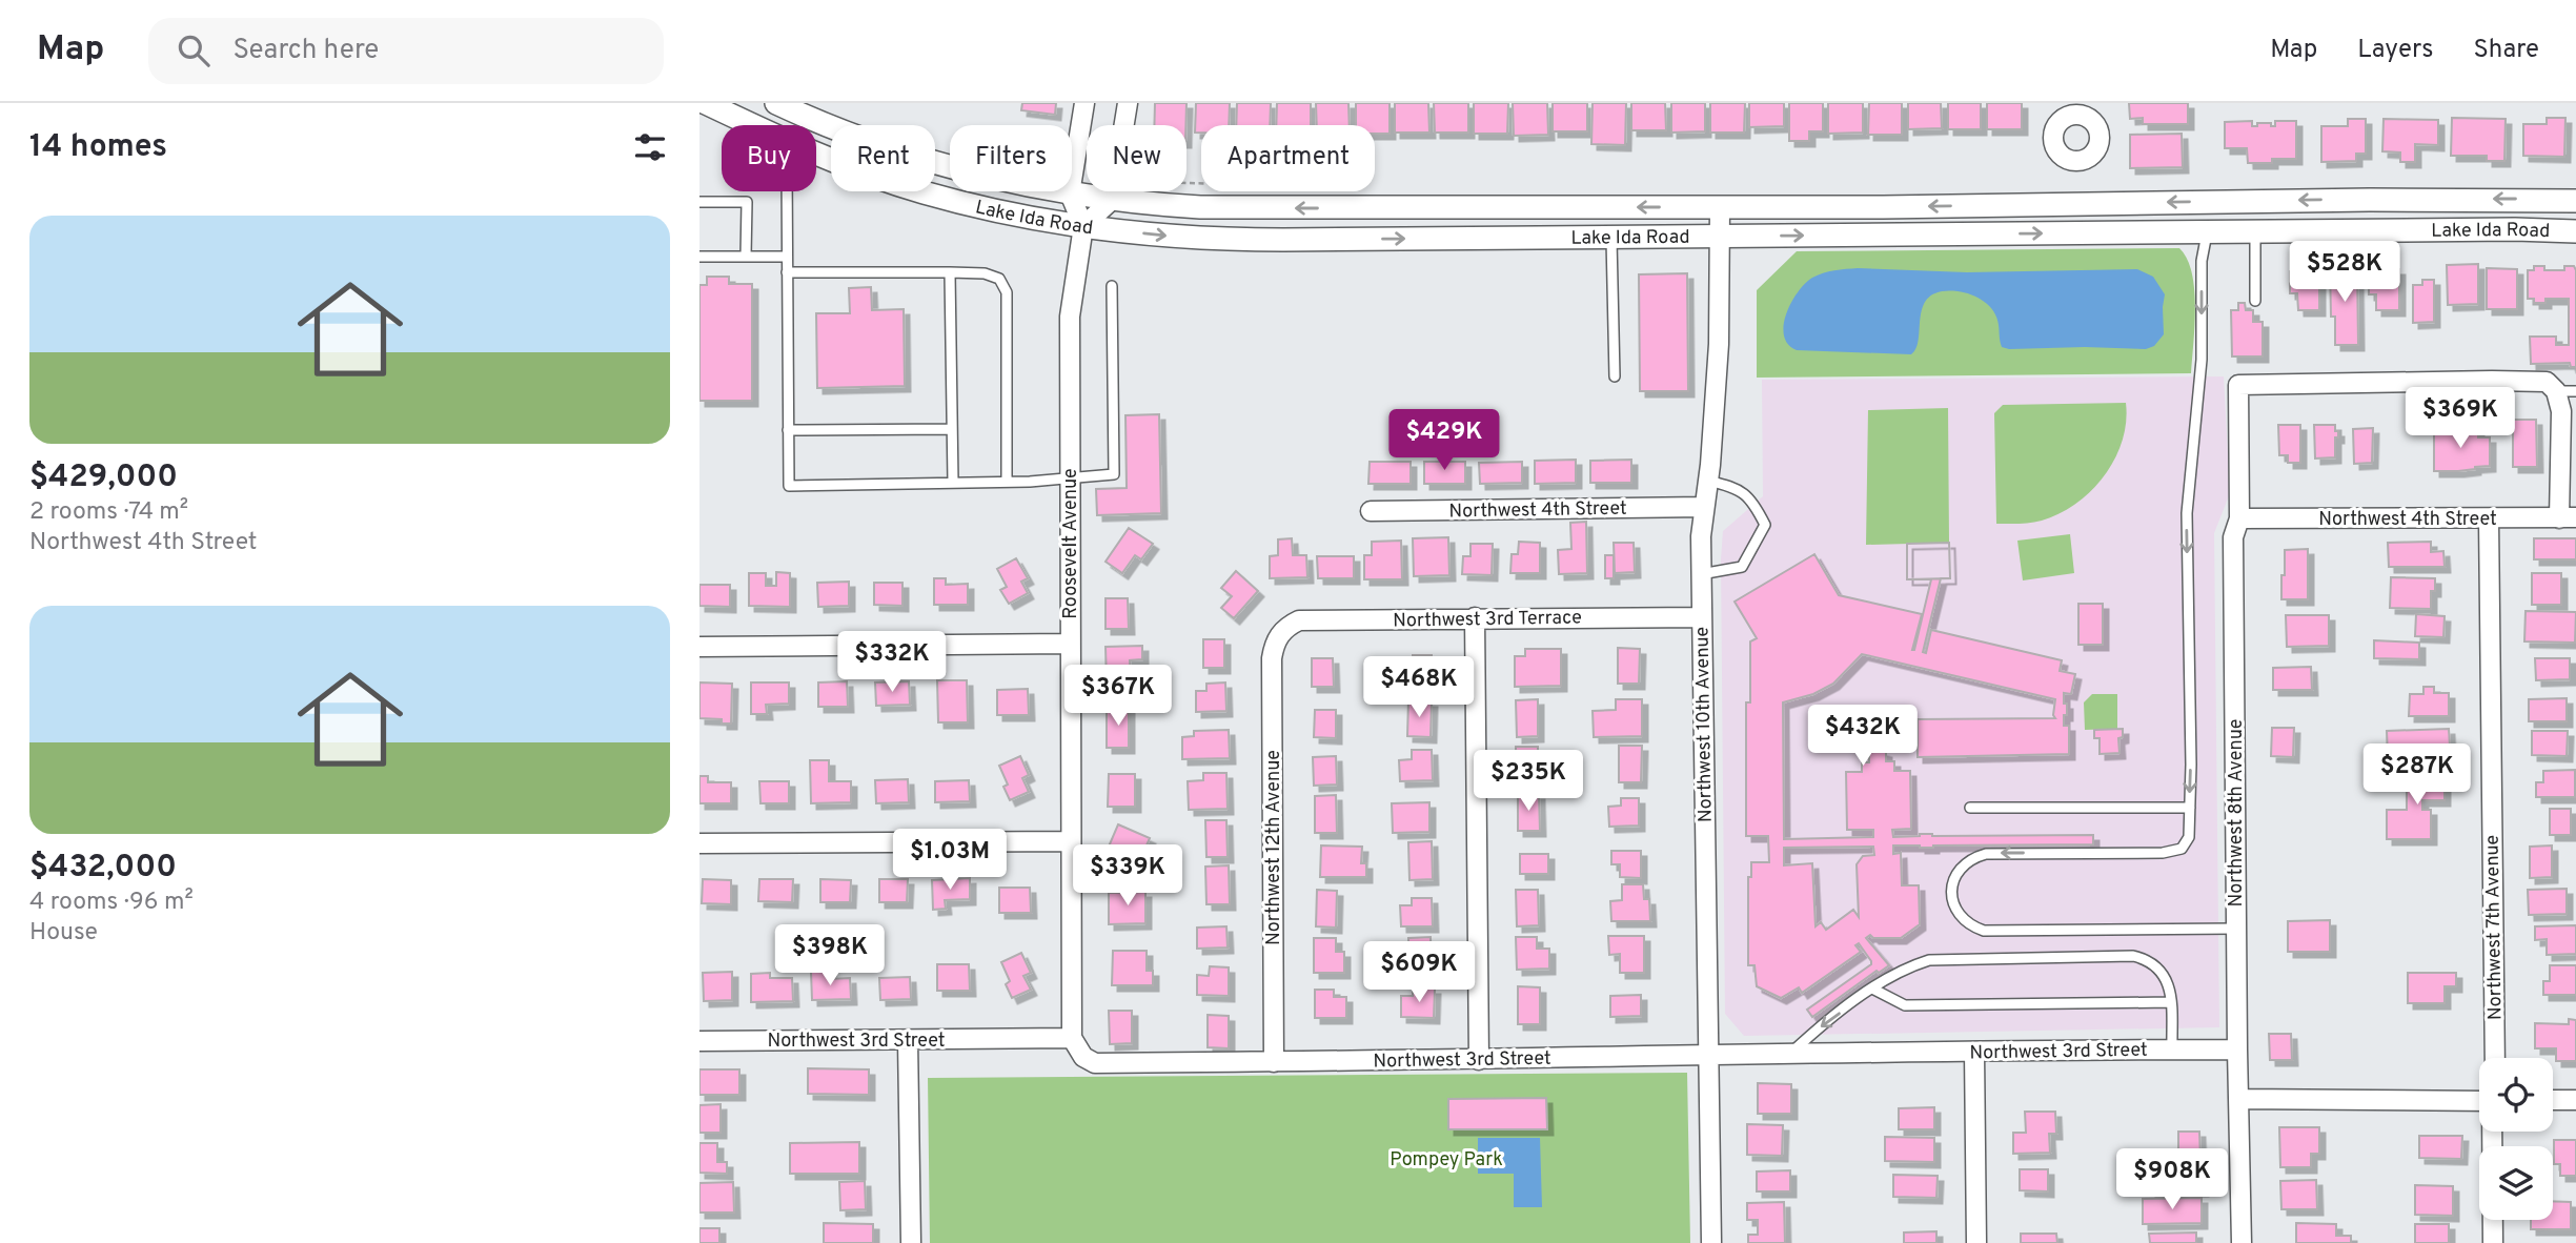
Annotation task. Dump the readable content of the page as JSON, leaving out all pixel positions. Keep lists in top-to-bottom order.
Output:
{
  "streets": {
    "street": [
      "Lake Ida Road",
      "Northwest 4th Street",
      "Roosevelt Avenue",
      "Northwest 3rd Terrace",
      "Northwest 10th Avenue",
      "Northwest 8th Avenue",
      "Northwest 12th Avenue",
      "Northwest 7th Avenue",
      "Northwest 3rd Street"
    ]
  },
  "crossings": [
    ["Lake Ida Road", "Roosevelt Avenue"],
    ["Lake Ida Road", "Northwest 10th Avenue"],
    ["Northwest 4th Street", "Northwest 10th Avenue"],
    ["Northwest 4th Street", "Northwest 8th Avenue"],
    ["Northwest 4th Street", "Northwest 7th Avenue"],
    ["Roosevelt Avenue", "Northwest 3rd Street"],
    ["Northwest 3rd Terrace", "Northwest 10th Avenue"],
    ["Northwest 3rd Terrace", "Northwest 12th Avenue"],
    ["Northwest 10th Avenue", "Northwest 3rd Street"],
    ["Northwest 8th Avenue", "Northwest 3rd Street"],
    ["Northwest 12th Avenue", "Northwest 3rd Street"]
  ],
  "parks": ["Pompey Park"],
  "page": {
    "header": "Map",
    "search": "Search here",
    "nav": ["Map", "Layers", "Share"],
    "heading": "14 homes",
    "chip": [
      "Buy",
      "Rent",
      "Filters",
      "New",
      "Apartment"
    ],
    "list": [
      {
        "name": "$429,000",
        "note": "2 rooms · 74 m² · Northwest 4th Street"
      },
      {
        "name": "$432,000",
        "note": "4 rooms · 96 m² · House"
      }
    ],
    "price": [
      "$528K",
      "$369K",
      "$429K",
      "$332K",
      "$468K",
      "$367K",
      "$432K",
      "$287K",
      "$235K",
      "$1.03M",
      "$339K",
      "$398K",
      "$609K",
      "$908K"
    ]
  }
}
